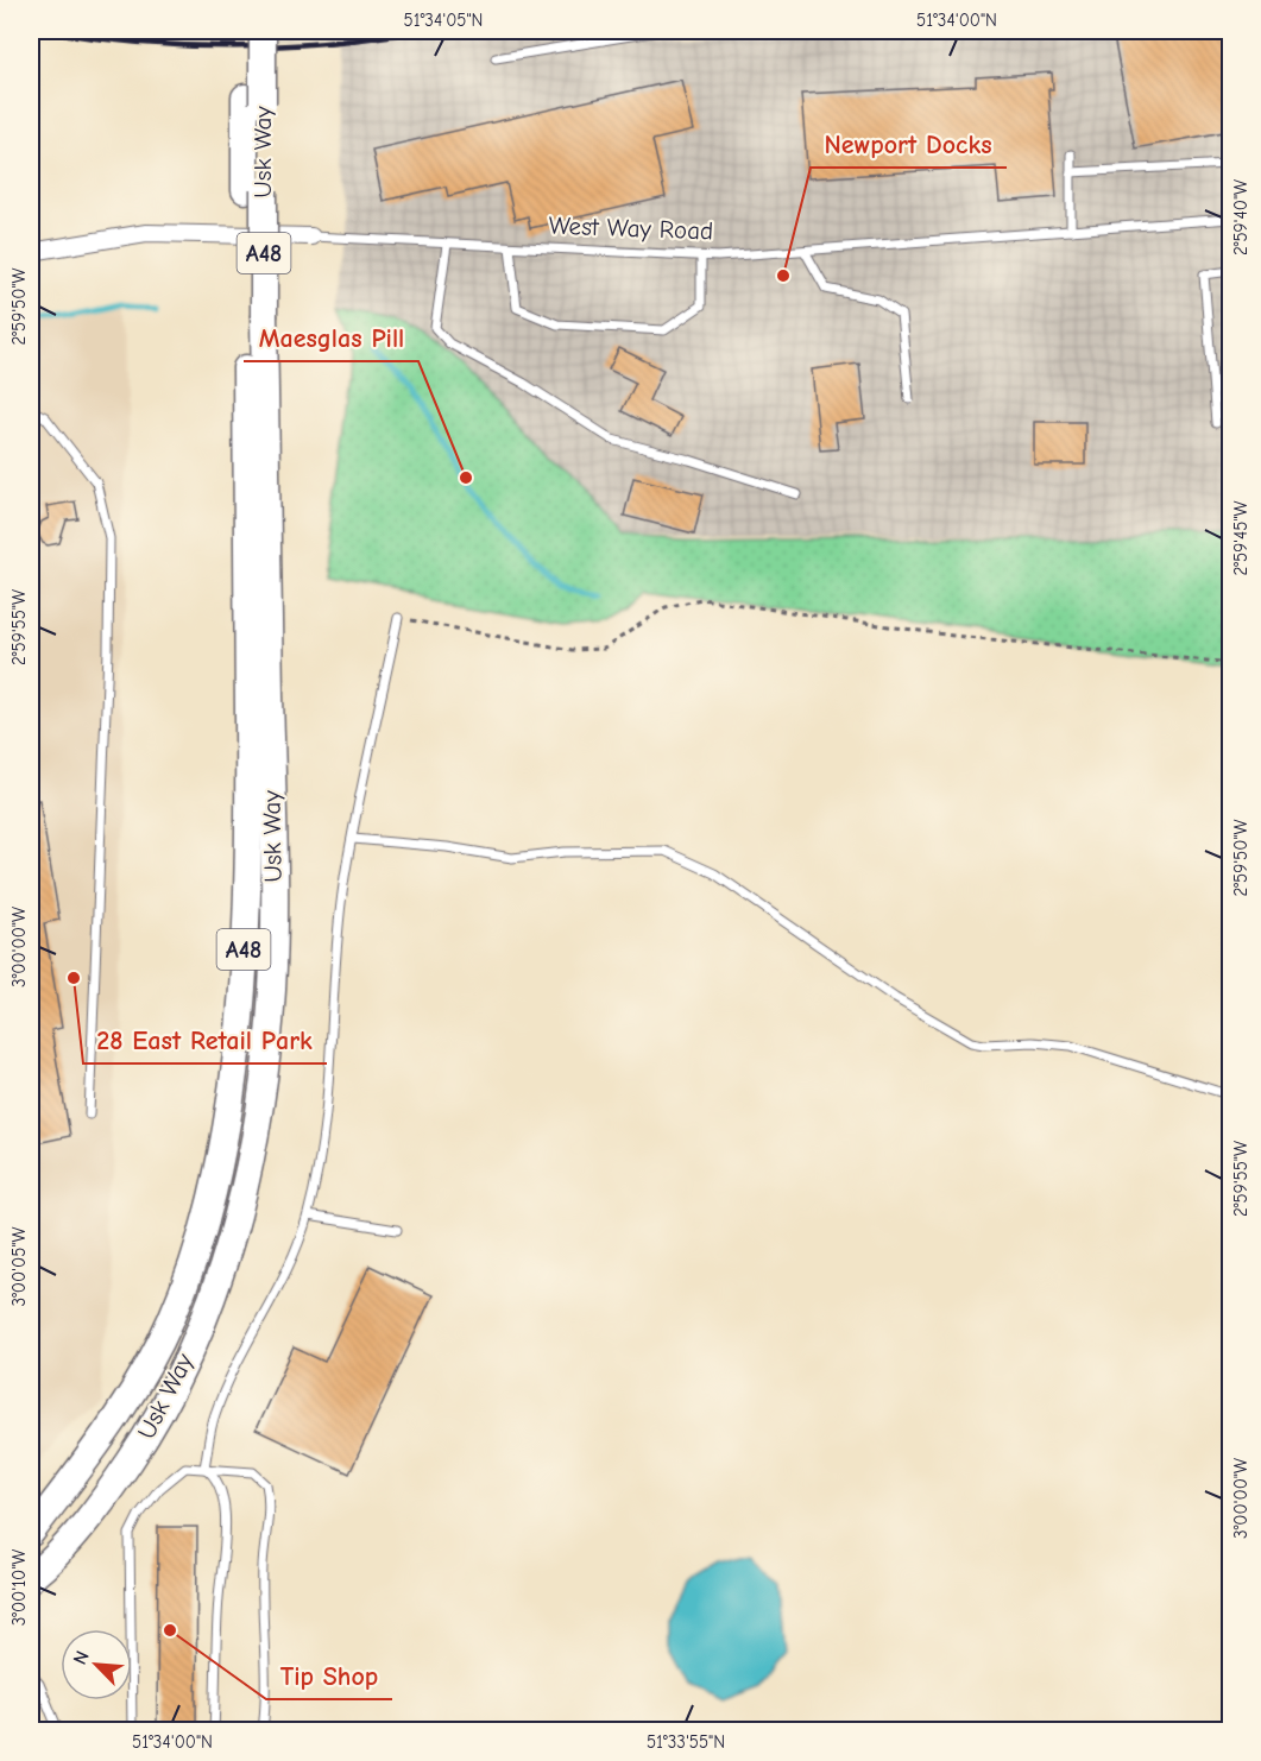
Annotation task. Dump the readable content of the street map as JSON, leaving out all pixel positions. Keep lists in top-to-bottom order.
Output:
{
  "streets": {
    "main road": ["Usk Way", "A48"],
    "street": ["West Way Road"]
  },
  "places": [
    "Newport Docks",
    "Maesglas Pill",
    "28 East Retail Park",
    "Tip Shop"
  ],
  "north": "top left",
  "coordinates": [
    "51°34'05\"N",
    "51°34'00\"N",
    "2°59'40\"W",
    "2°59'50\"W",
    "2°59'45\"W",
    "2°59'55\"W",
    "3°00'00\"W",
    "3°00'05\"W",
    "3°00'10\"W",
    "51°33'55\"N"
  ]
}
